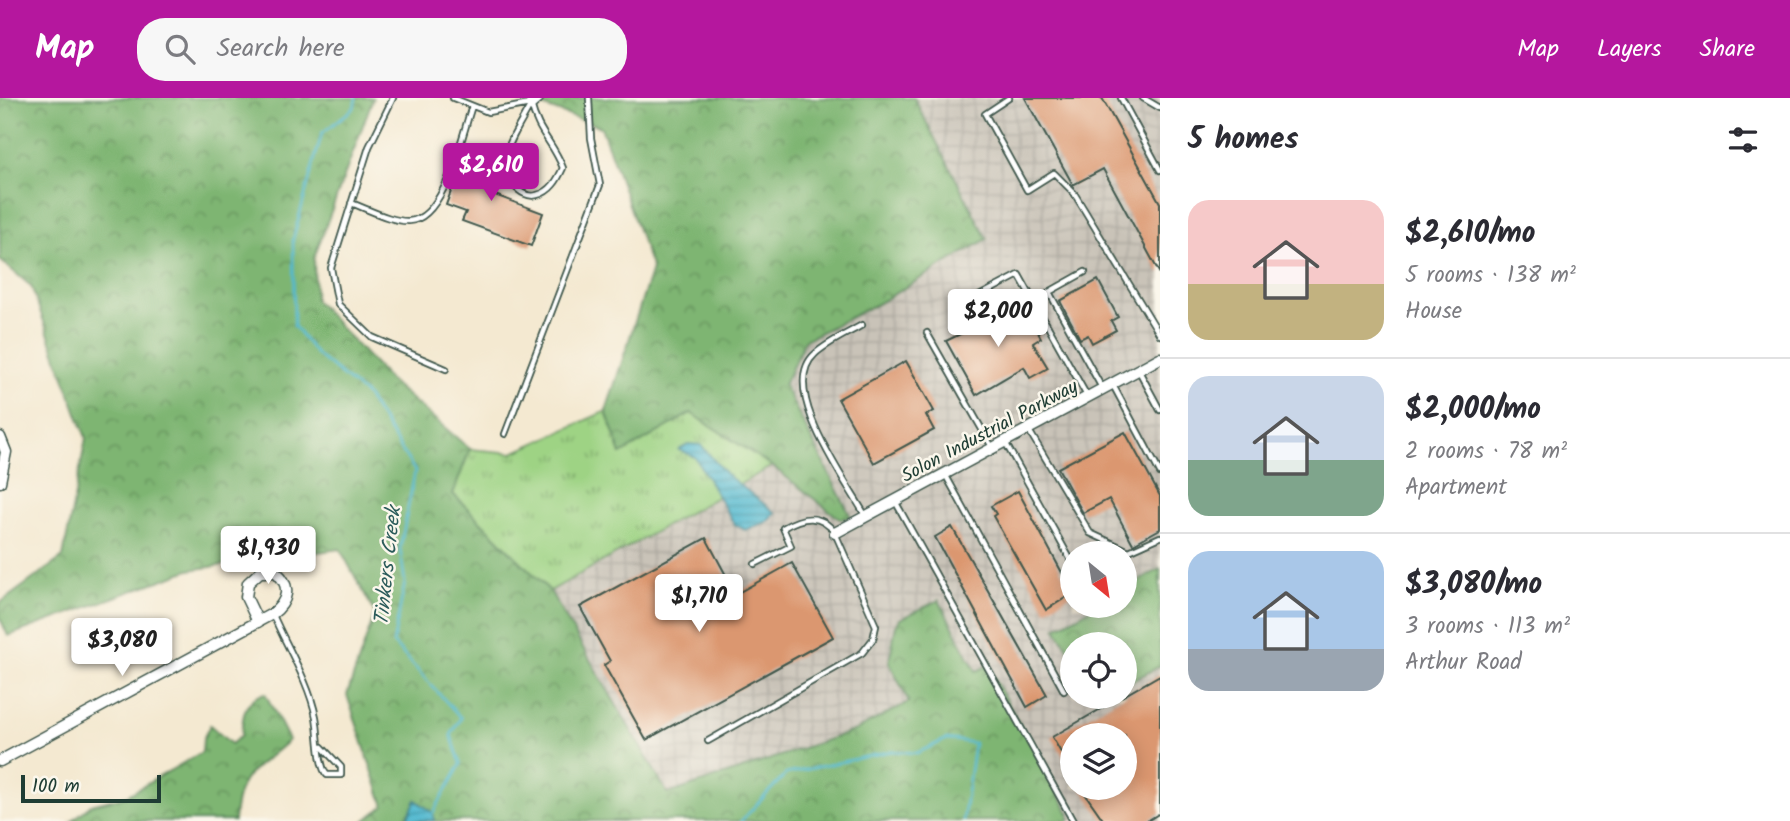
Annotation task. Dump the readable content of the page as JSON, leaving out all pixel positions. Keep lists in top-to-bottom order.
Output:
{
  "streets": {
    "street": ["Solon Industrial Parkway"]
  },
  "water": ["Tinkers Creek"],
  "scale_bar": "100 m",
  "north": "bottom right",
  "page": {
    "header": "Map",
    "search": "Search here",
    "nav": ["Map", "Layers", "Share"],
    "heading": "5 homes",
    "price": [
      "$2,610",
      "$2,000",
      "$1,930",
      "$1,710",
      "$3,080"
    ],
    "list": [
      {
        "name": "$2,610/mo",
        "note": "5 rooms · 138 m² · House"
      },
      {
        "name": "$2,000/mo",
        "note": "2 rooms · 78 m² · Apartment"
      },
      {
        "name": "$3,080/mo",
        "note": "3 rooms · 113 m² · Arthur Road"
      }
    ],
    "scale": "100 m"
  }
}
